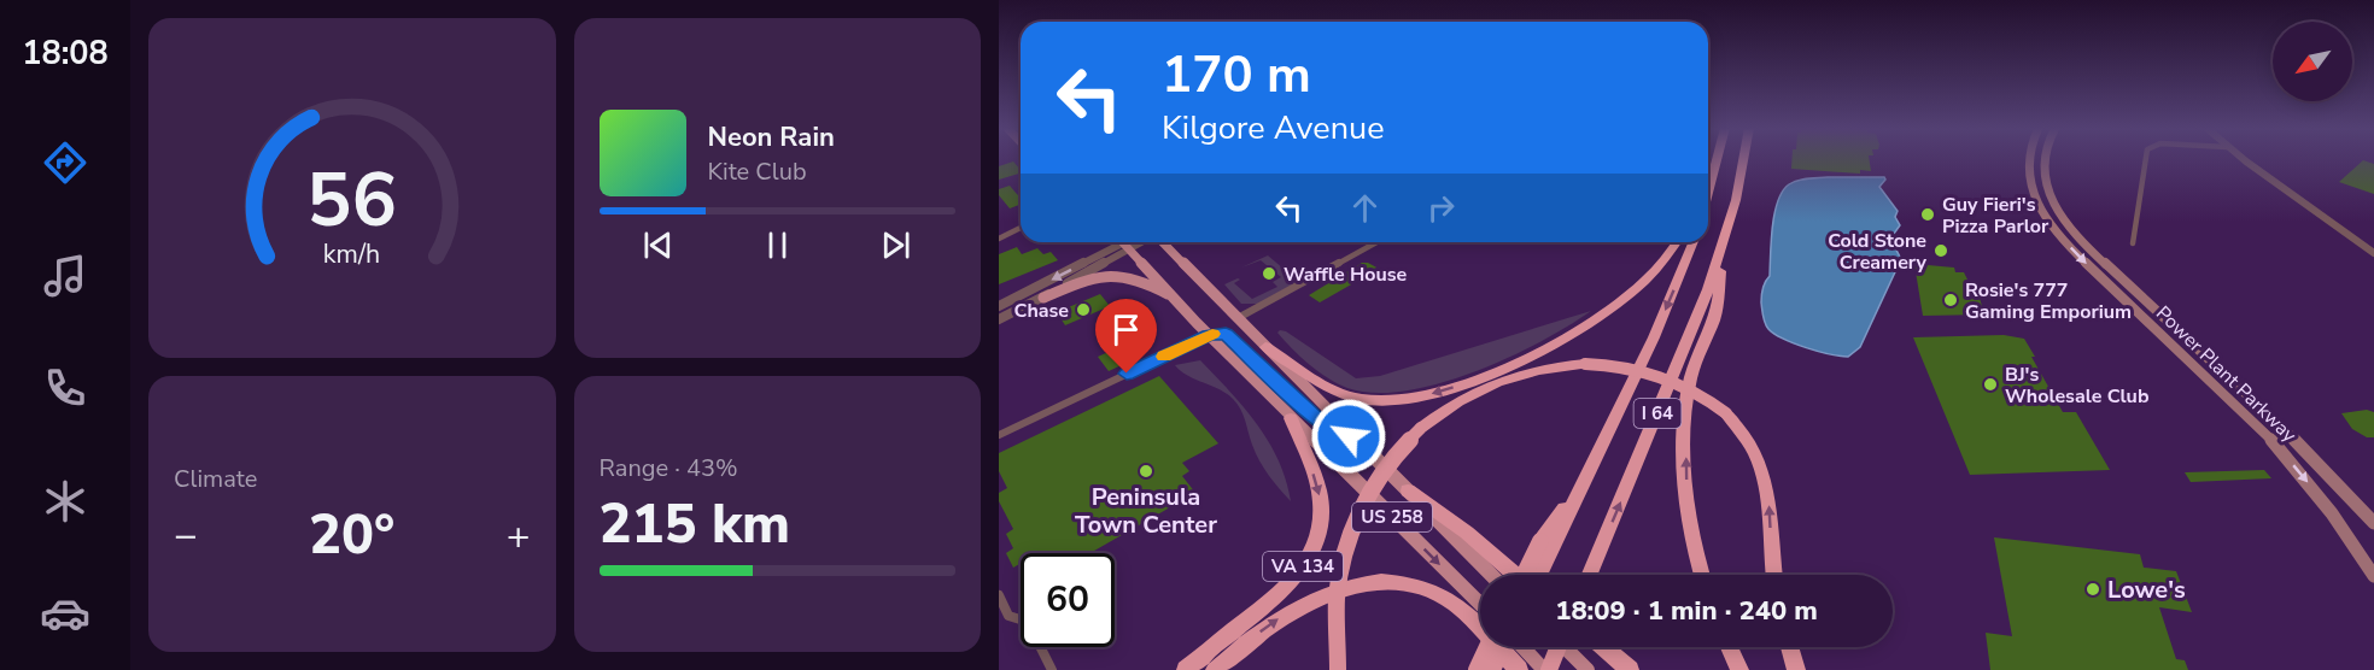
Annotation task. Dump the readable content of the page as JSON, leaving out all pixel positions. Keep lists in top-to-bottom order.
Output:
{
  "streets": {
    "highway": ["I 64", "VA 134"],
    "main road": ["Power Plant Parkway", "US 258"]
  },
  "crossings": [
    ["US 258", "VA 134"]
  ],
  "places": [
    "Guy Fieri's Pizza Parlor",
    "Cold Stone Creamery",
    "Waffle House",
    "Rosie's 777 Gaming Emporium",
    "Chase",
    "BJ's Wholesale Club",
    "Peninsula Town Center",
    "Lowe's"
  ],
  "north": "bottom left",
  "page": {
    "tabs": "18:08",
    "turn": ["170 m", "Kilgore Avenue"],
    "song": ["Neon Rain", "Kite Club"],
    "tile": [
      "Climate",
      ["Range · 43%", "215 km"]
    ],
    "heat": ["−", "20°", "+"],
    "limit": "60",
    "trip": "18:09 · 1 min · 240 m",
    "gauge": ["56", "km/h"]
  }
}
